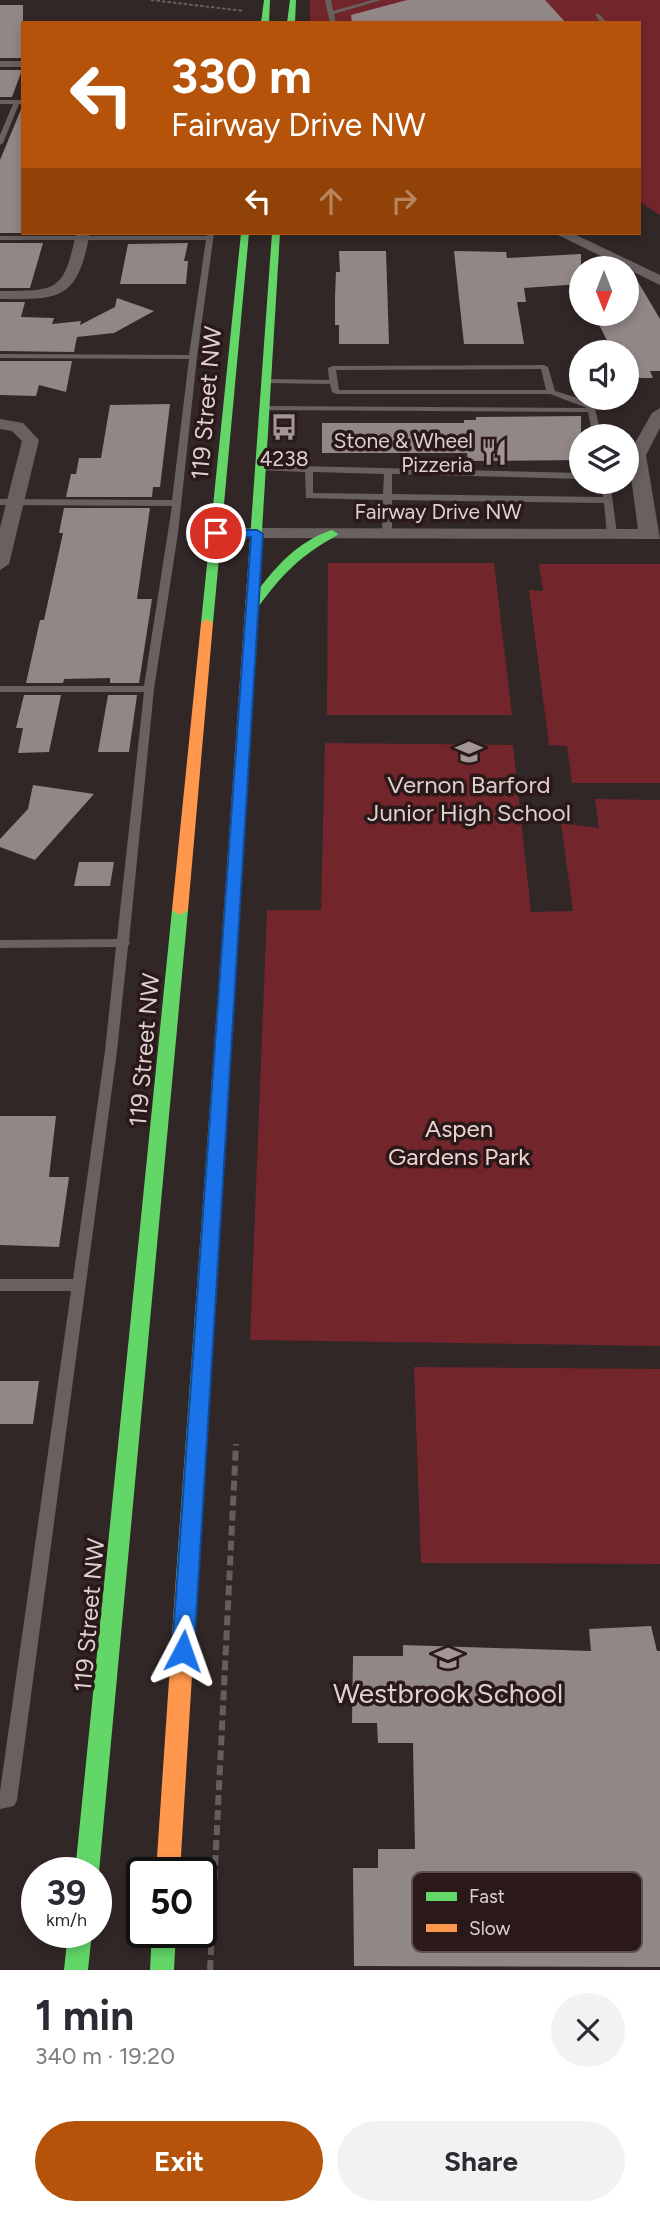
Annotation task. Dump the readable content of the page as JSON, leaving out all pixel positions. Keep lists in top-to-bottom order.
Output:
{
  "streets": {
    "main road": ["119 Street NW"],
    "street": ["Fairway Drive NW"]
  },
  "crossings": [
    ["119 Street NW", "Fairway Drive NW"]
  ],
  "parks": ["Aspen Gardens Park"],
  "places": {
    "bus stop": ["4238"],
    "restaurant": ["Stone & Wheel Pizzeria"],
    "school or university": ["Vernon Barford Junior High School", "Westbrook School"]
  },
  "legend": ["Fast", "Slow"],
  "north": "bottom",
  "page": {
    "turn": ["330 m", "Fairway Drive NW"],
    "speed": "39 km/h",
    "limit": "50",
    "heading": ["1 min", "340 m · 19:20"],
    "buttons": ["Exit", "Share"]
  }
}
